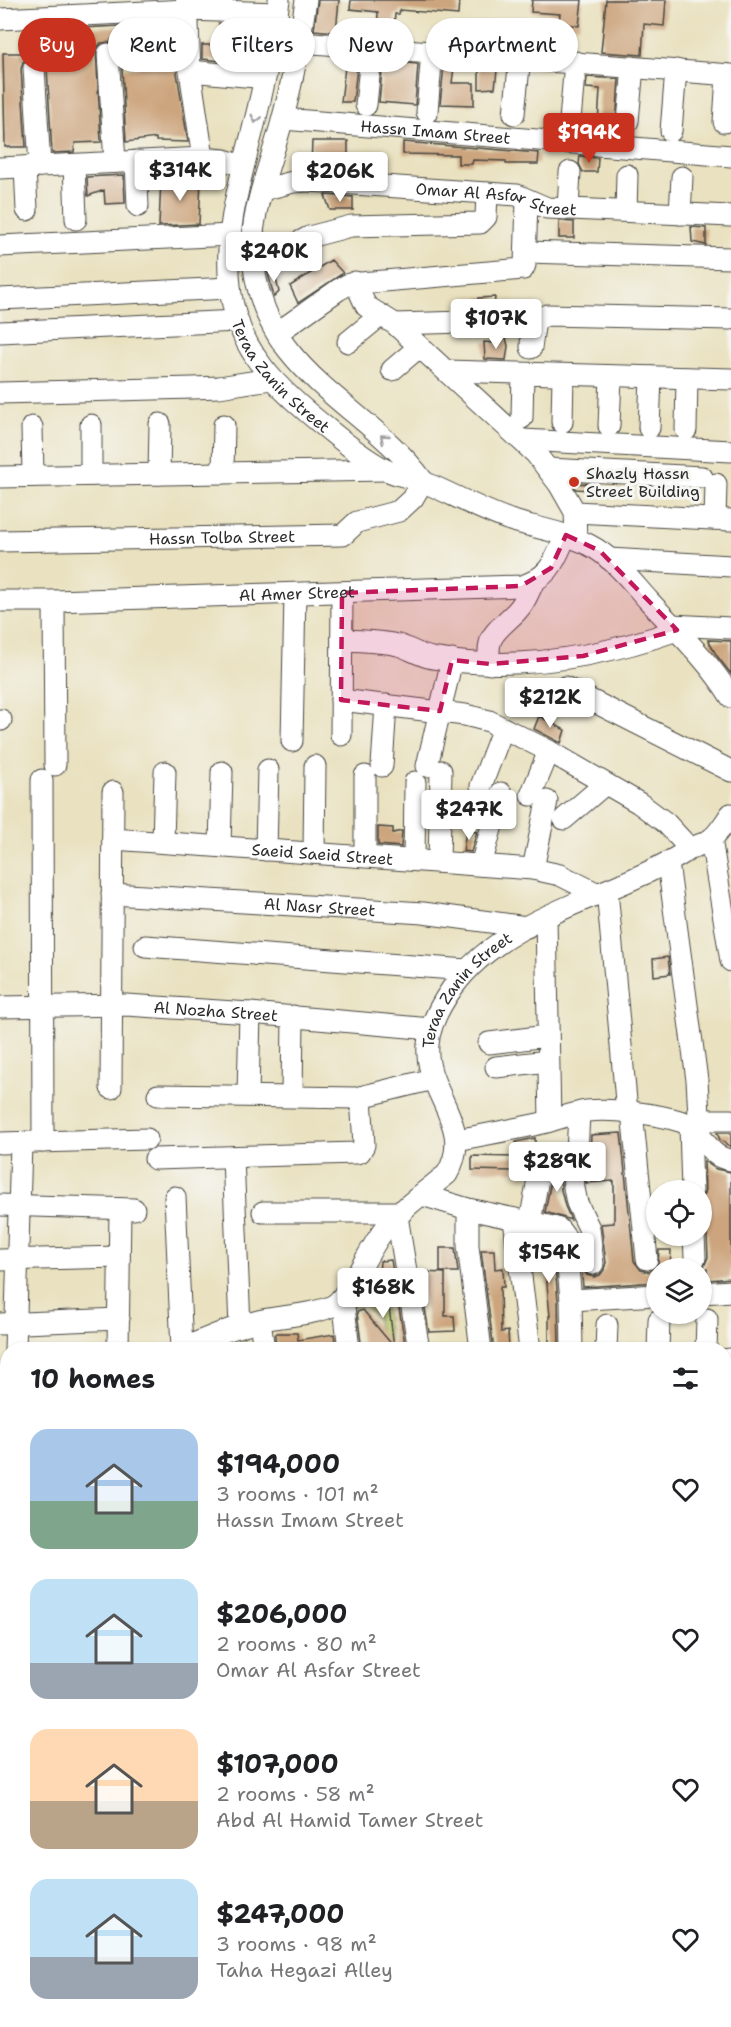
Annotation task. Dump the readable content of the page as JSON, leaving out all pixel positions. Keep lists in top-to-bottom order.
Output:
{
  "streets": {
    "street": [
      "Hassn Imam Street",
      "Omar Al Asfar Street",
      "Teraa Zanin Street",
      "Hassn Tolba Street",
      "Al Amer Street",
      "Saeid Saeid Street",
      "Al Nasr Street",
      "Al Nozha Street"
    ]
  },
  "crossings": [
    ["Hassn Imam Street", "Teraa Zanin Street"],
    ["Omar Al Asfar Street", "Teraa Zanin Street"],
    ["Teraa Zanin Street", "Hassn Tolba Street"],
    ["Teraa Zanin Street", "Saeid Saeid Street"],
    ["Teraa Zanin Street", "Al Nasr Street"],
    ["Teraa Zanin Street", "Al Nozha Street"]
  ],
  "places": ["Shazly Hassn Street Building"],
  "page": {
    "chip": [
      "Buy",
      "Rent",
      "Filters",
      "New",
      "Apartment"
    ],
    "price": [
      "$194K",
      "$314K",
      "$206K",
      "$240K",
      "$107K",
      "$212K",
      "$247K",
      "$289K",
      "$154K",
      "$168K"
    ],
    "heading": "10 homes",
    "list": [
      {
        "name": "$194,000",
        "note": "3 rooms · 101 m² · Hassn Imam Street"
      },
      {
        "name": "$206,000",
        "note": "2 rooms · 80 m² · Omar Al Asfar Street"
      },
      {
        "name": "$107,000",
        "note": "2 rooms · 58 m² · Abd Al Hamid Tamer Street"
      },
      {
        "name": "$247,000",
        "note": "3 rooms · 98 m² · Taha Hegazi Alley"
      }
    ]
  }
}
